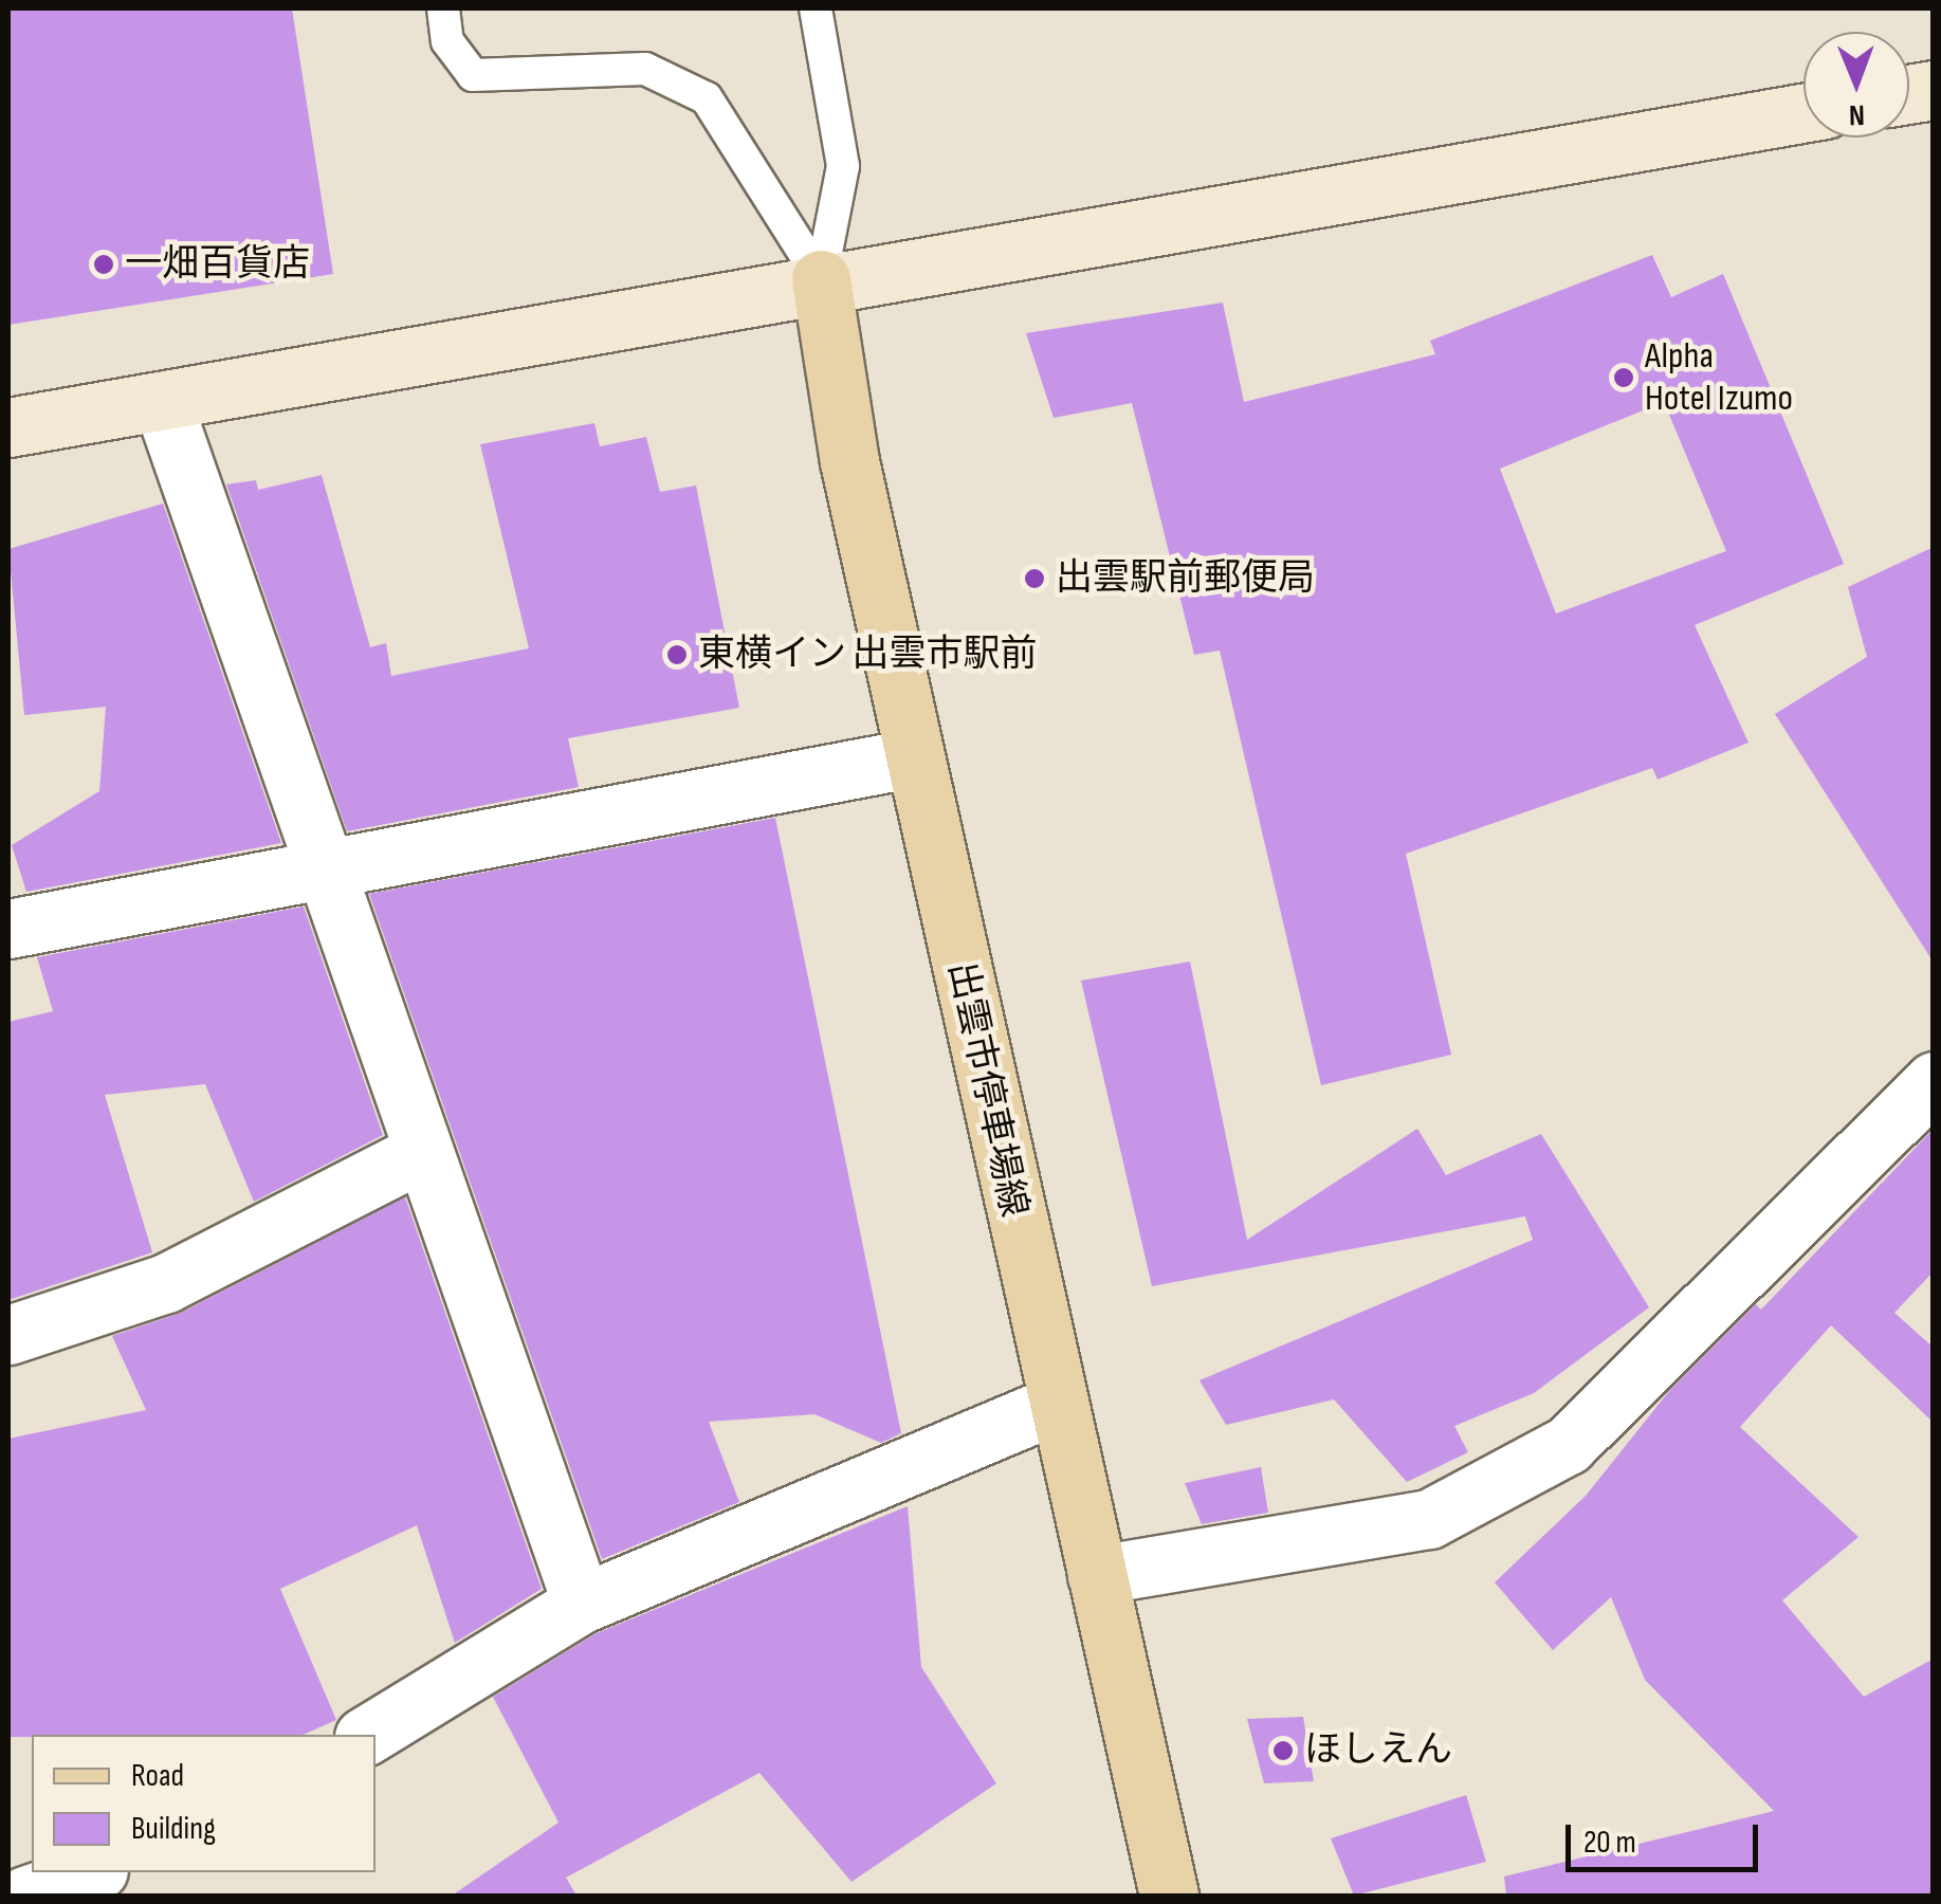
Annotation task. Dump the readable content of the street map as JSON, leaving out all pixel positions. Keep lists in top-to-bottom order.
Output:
{
  "streets": {
    "main road": ["出雲市停車場線"]
  },
  "places": [
    "一畑百貨店",
    "Alpha Hotel Izumo",
    "出雲駅前郵便局",
    "東横イン 出雲市駅前",
    "ほしえん"
  ],
  "legend": ["Road", "Building"],
  "scale_bar": "20 m",
  "north": "bottom"
}
